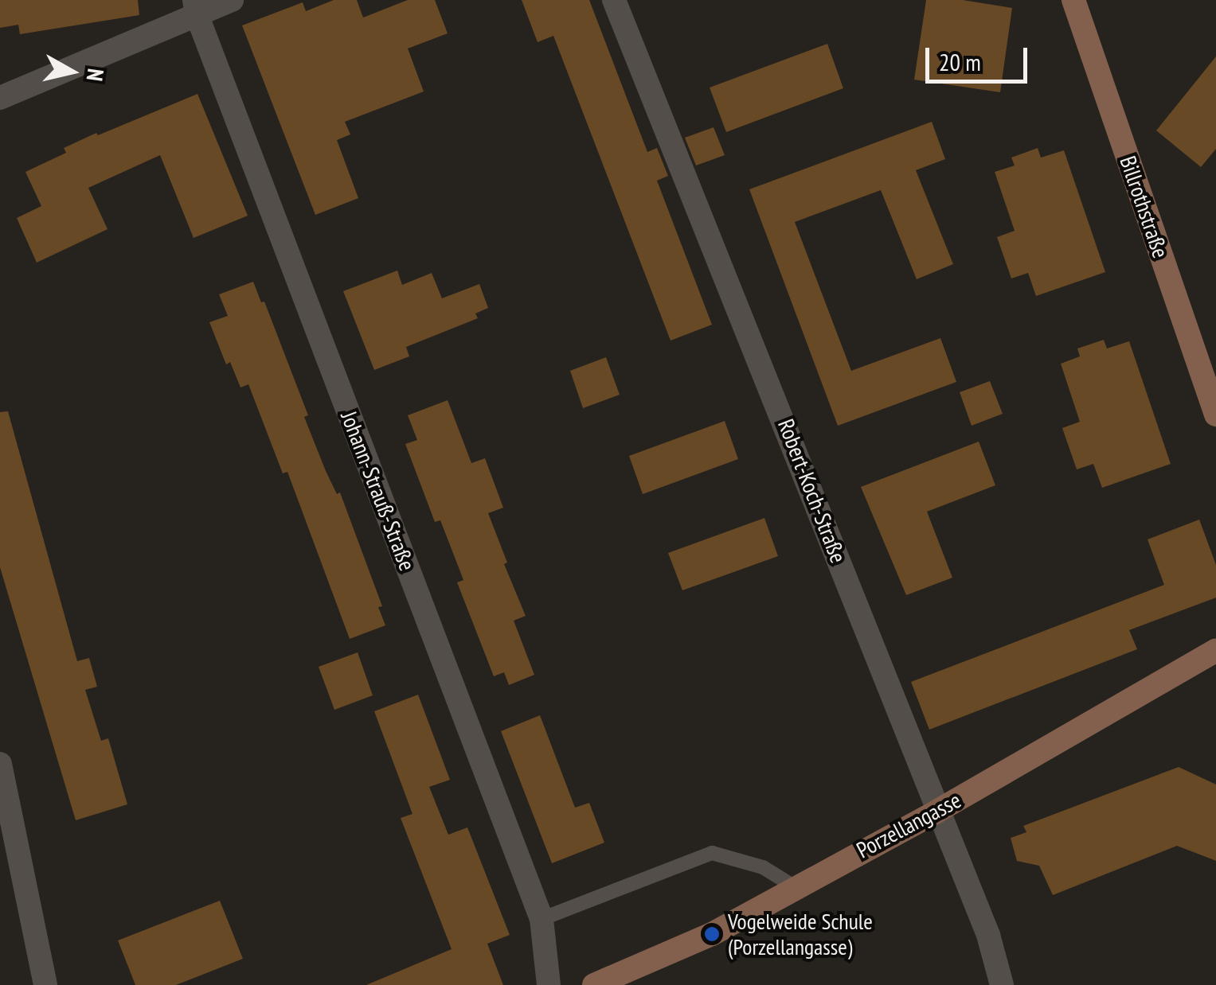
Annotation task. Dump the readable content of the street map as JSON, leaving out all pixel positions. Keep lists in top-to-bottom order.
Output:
{
  "streets": {
    "street": [
      "Billrothstraße",
      "Johann-Strauß-Straße",
      "Robert-Koch-Straße",
      "Porzellangasse"
    ]
  },
  "crossings": [
    ["Robert-Koch-Straße", "Porzellangasse"]
  ],
  "places": ["Vogelweide Schule (Porzellangasse)"],
  "scale_bar": "20 m",
  "north": "right"
}
